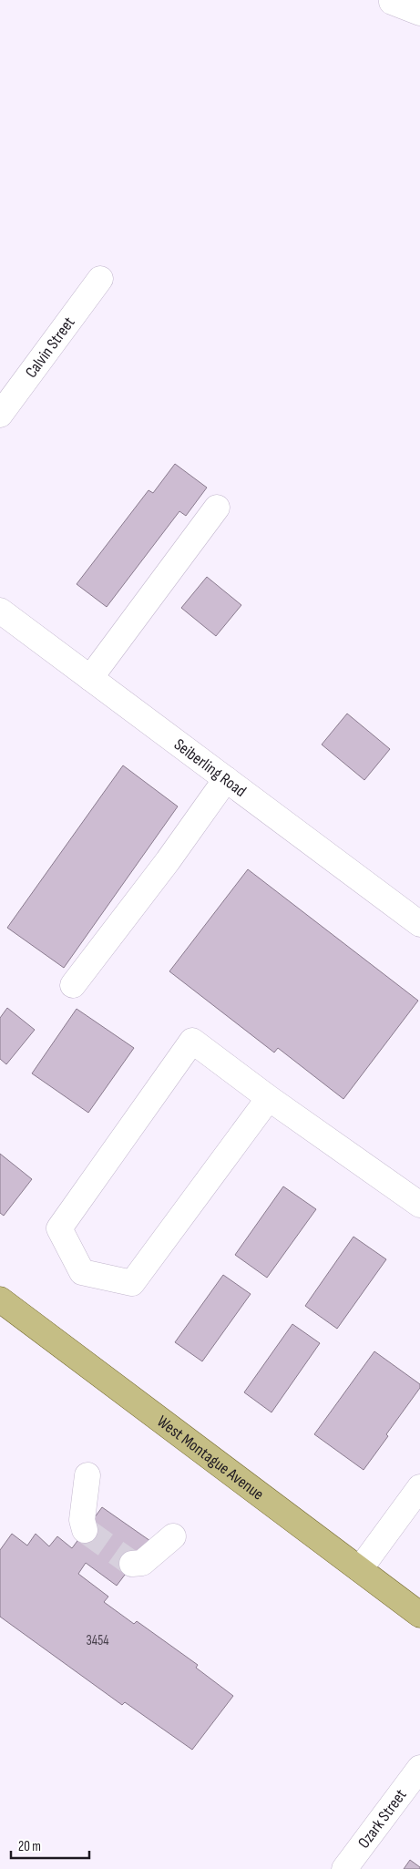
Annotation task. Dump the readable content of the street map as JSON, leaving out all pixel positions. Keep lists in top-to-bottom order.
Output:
{
  "streets": {
    "main road": ["West Montague Avenue"],
    "street": ["Calvin Street", "Seiberling Road", "Ozark Street"]
  },
  "house_numbers": ["3454"],
  "scale_bar": "20 m"
}
